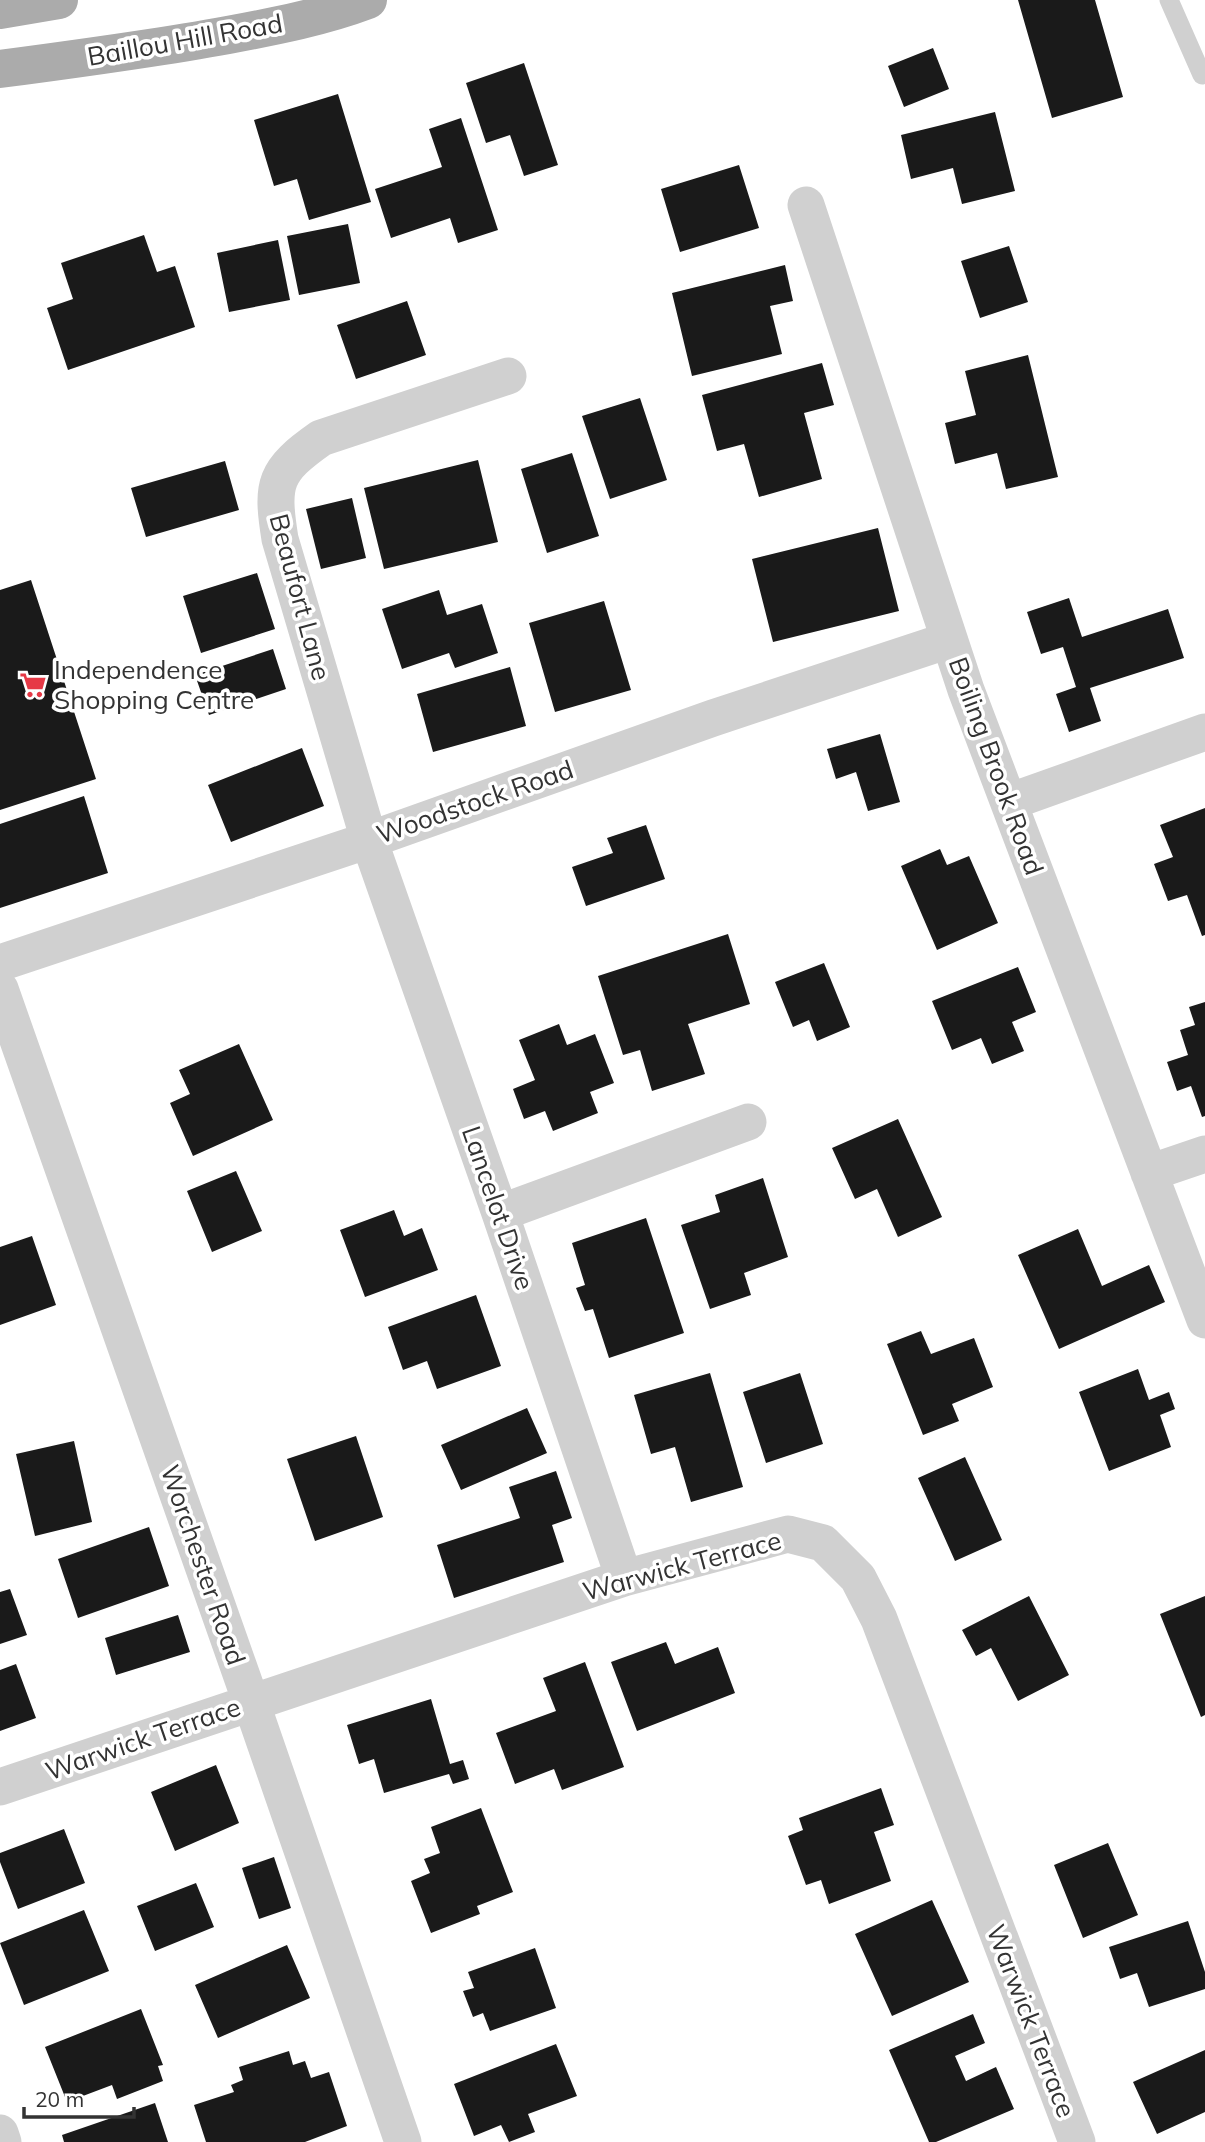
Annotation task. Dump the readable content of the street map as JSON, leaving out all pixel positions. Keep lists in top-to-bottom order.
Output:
{
  "streets": {
    "main road": ["Baillou Hill Road"],
    "street": [
      "Beaufort Lane",
      "Boiling Brook Road",
      "Woodstock Road",
      "Lancelot Drive",
      "Worchester Road",
      "Warwick Terrace"
    ]
  },
  "crossings": [
    ["Beaufort Lane", "Woodstock Road"],
    ["Beaufort Lane", "Lancelot Drive"],
    ["Boiling Brook Road", "Woodstock Road"],
    ["Woodstock Road", "Lancelot Drive"],
    ["Lancelot Drive", "Warwick Terrace"],
    ["Worchester Road", "Warwick Terrace"]
  ],
  "places": {
    "supermarket": ["Independence Shopping Centre"]
  },
  "scale_bar": "20 m"
}
